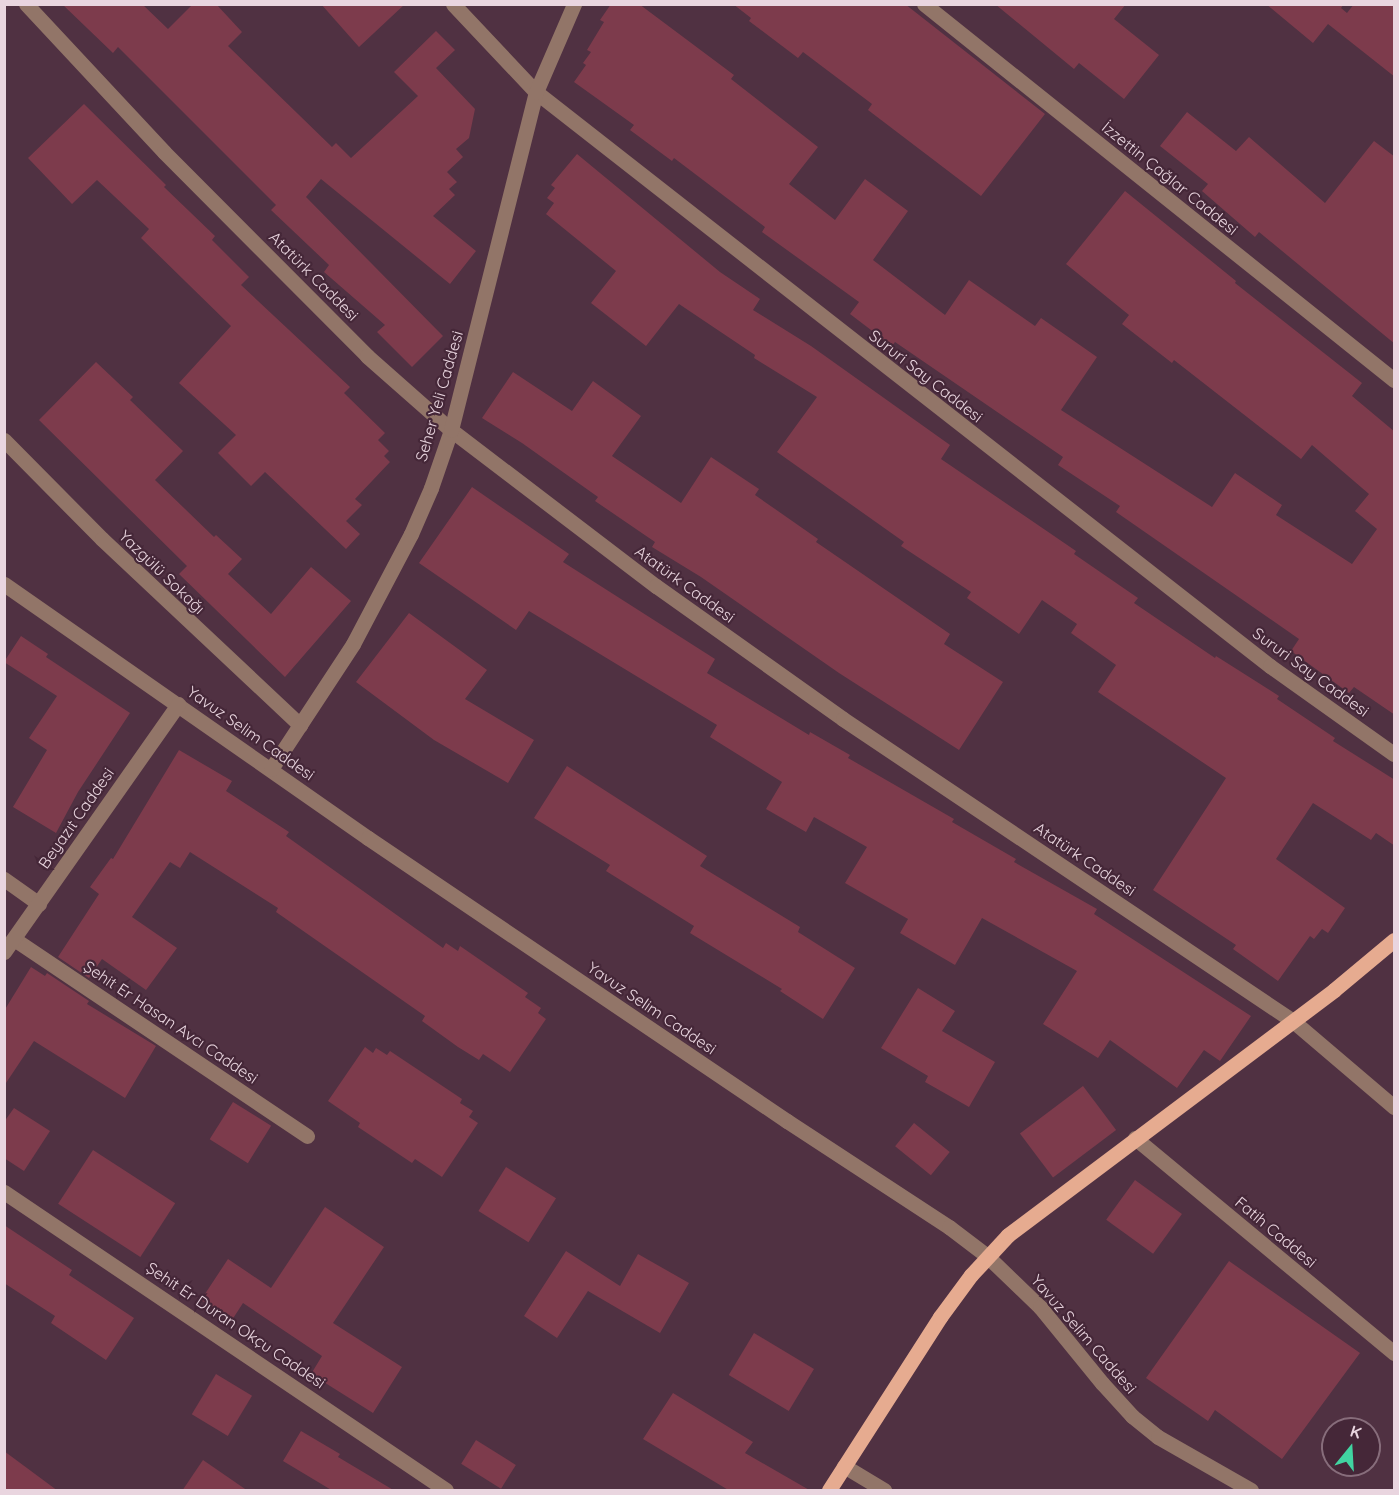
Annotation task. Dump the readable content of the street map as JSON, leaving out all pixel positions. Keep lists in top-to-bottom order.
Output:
{
  "streets": {
    "street": [
      "İzzettin Çağlar Caddesi",
      "Atatürk Caddesi",
      "Sururi Say Caddesi",
      "Seher Yeli Caddesi",
      "Yazgülü Sokağı",
      "Yavuz Selim Caddesi",
      "Beyazıt Caddesi",
      "Şehit Er Hasan Avcı Caddesi",
      "Fatih Caddesi",
      "Şehit Er Duran Okçu Caddesi"
    ]
  },
  "crossings": [
    ["Atatürk Caddesi", "Seher Yeli Caddesi"],
    ["Sururi Say Caddesi", "Seher Yeli Caddesi"],
    ["Seher Yeli Caddesi", "Yazgülü Sokağı"],
    ["Seher Yeli Caddesi", "Yavuz Selim Caddesi"],
    ["Yavuz Selim Caddesi", "Beyazıt Caddesi"],
    ["Beyazıt Caddesi", "Şehit Er Hasan Avcı Caddesi"]
  ],
  "north": "top"
}
